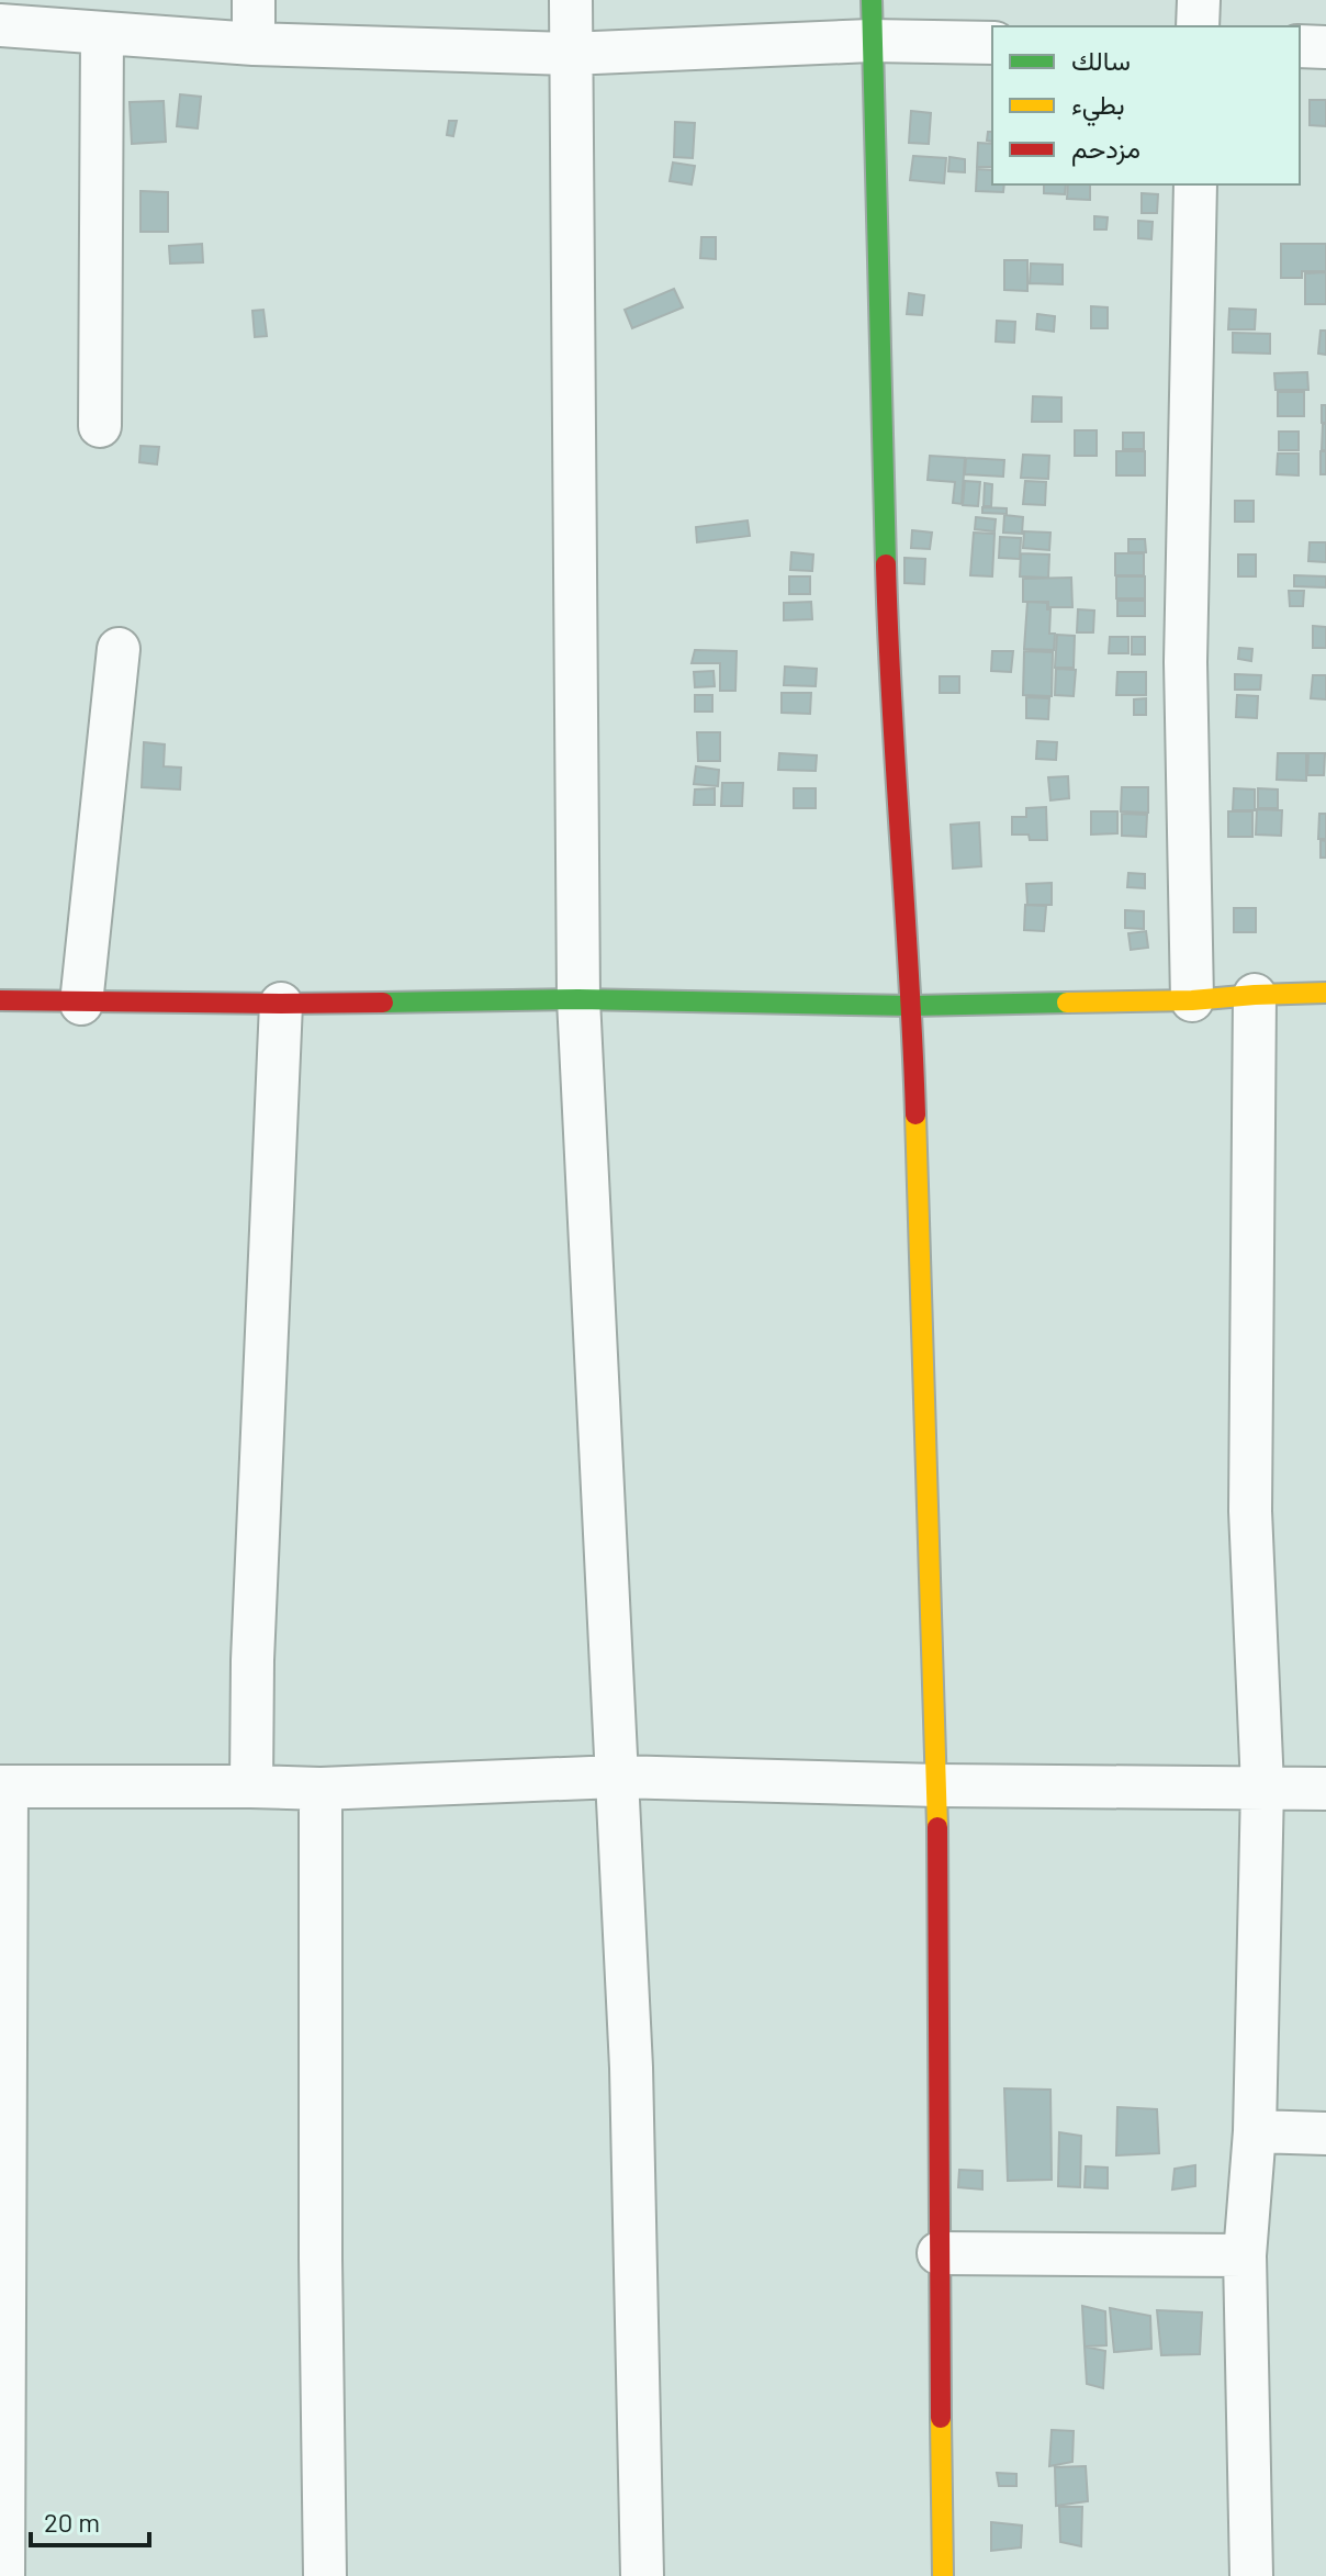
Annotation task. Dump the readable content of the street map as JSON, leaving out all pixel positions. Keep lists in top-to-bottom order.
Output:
{
  "legend": ["سالك", "بطيء", "مزدحم"],
  "scale_bar": "20 m"
}
